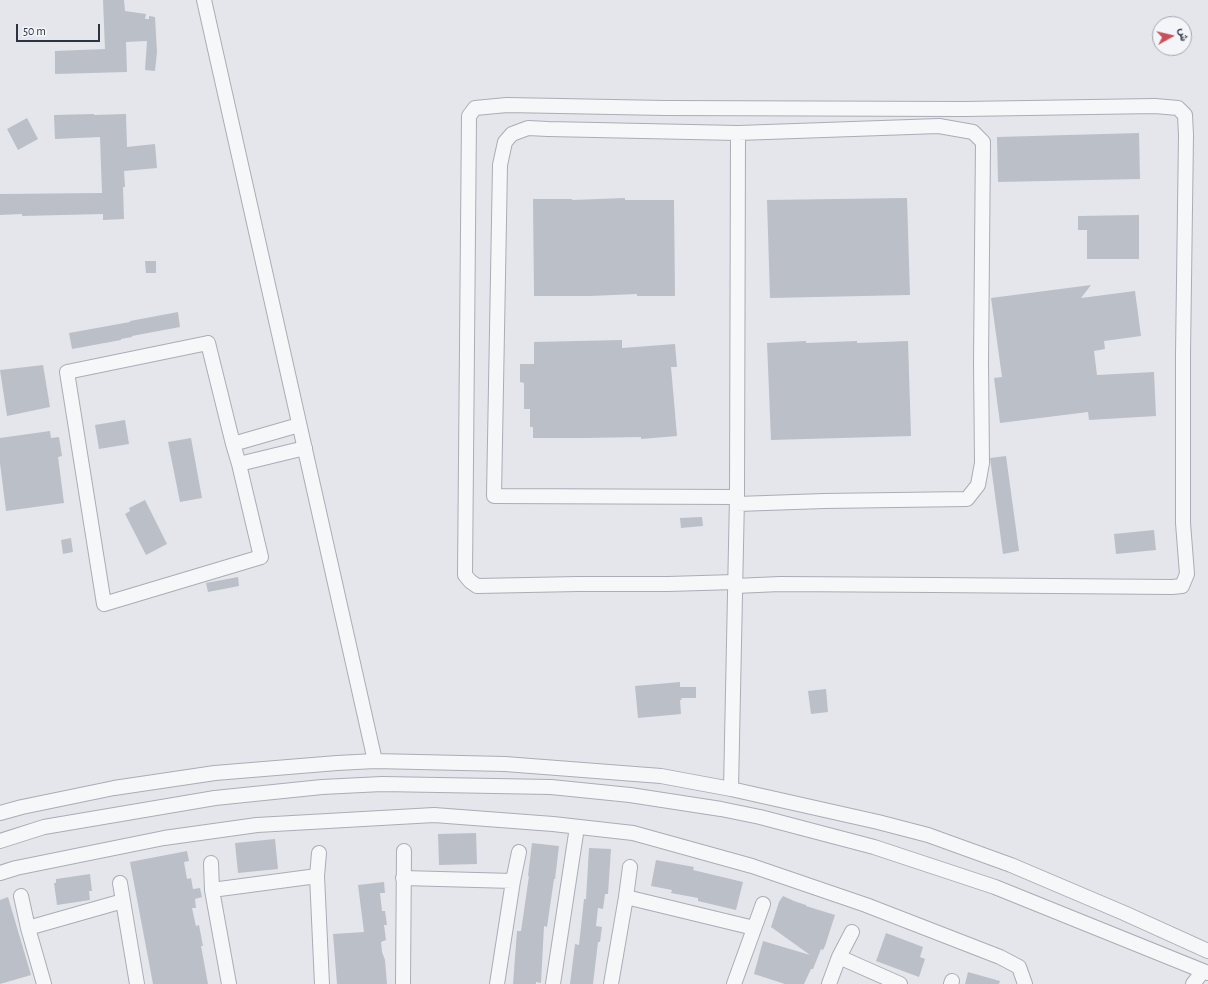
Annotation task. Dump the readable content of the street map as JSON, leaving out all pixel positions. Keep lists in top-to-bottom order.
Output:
{
  "scale_bar": "50 m",
  "north": "right"
}
